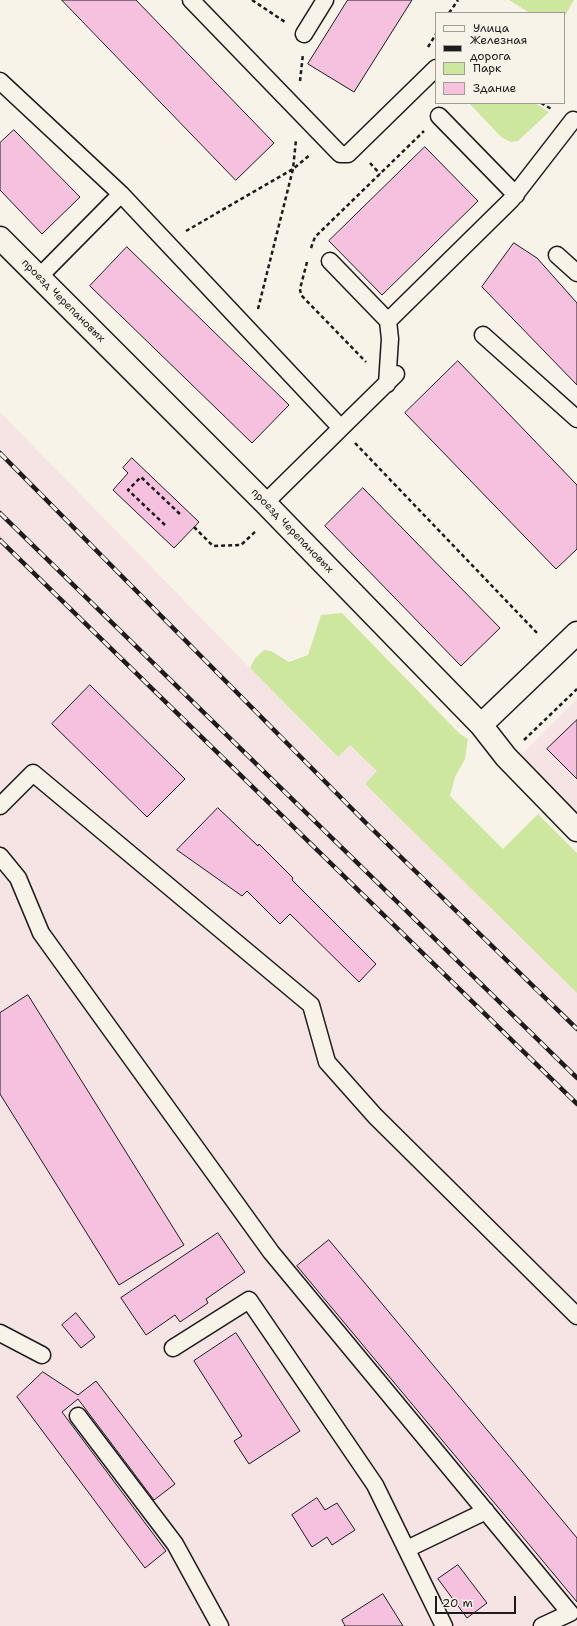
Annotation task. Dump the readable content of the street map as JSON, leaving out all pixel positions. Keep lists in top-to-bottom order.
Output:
{
  "streets": {
    "street": ["проезд Черепановых"]
  },
  "legend": [
    "Улица",
    "Железная дорога",
    "Парк",
    "Здание"
  ],
  "scale_bar": "20 m"
}
